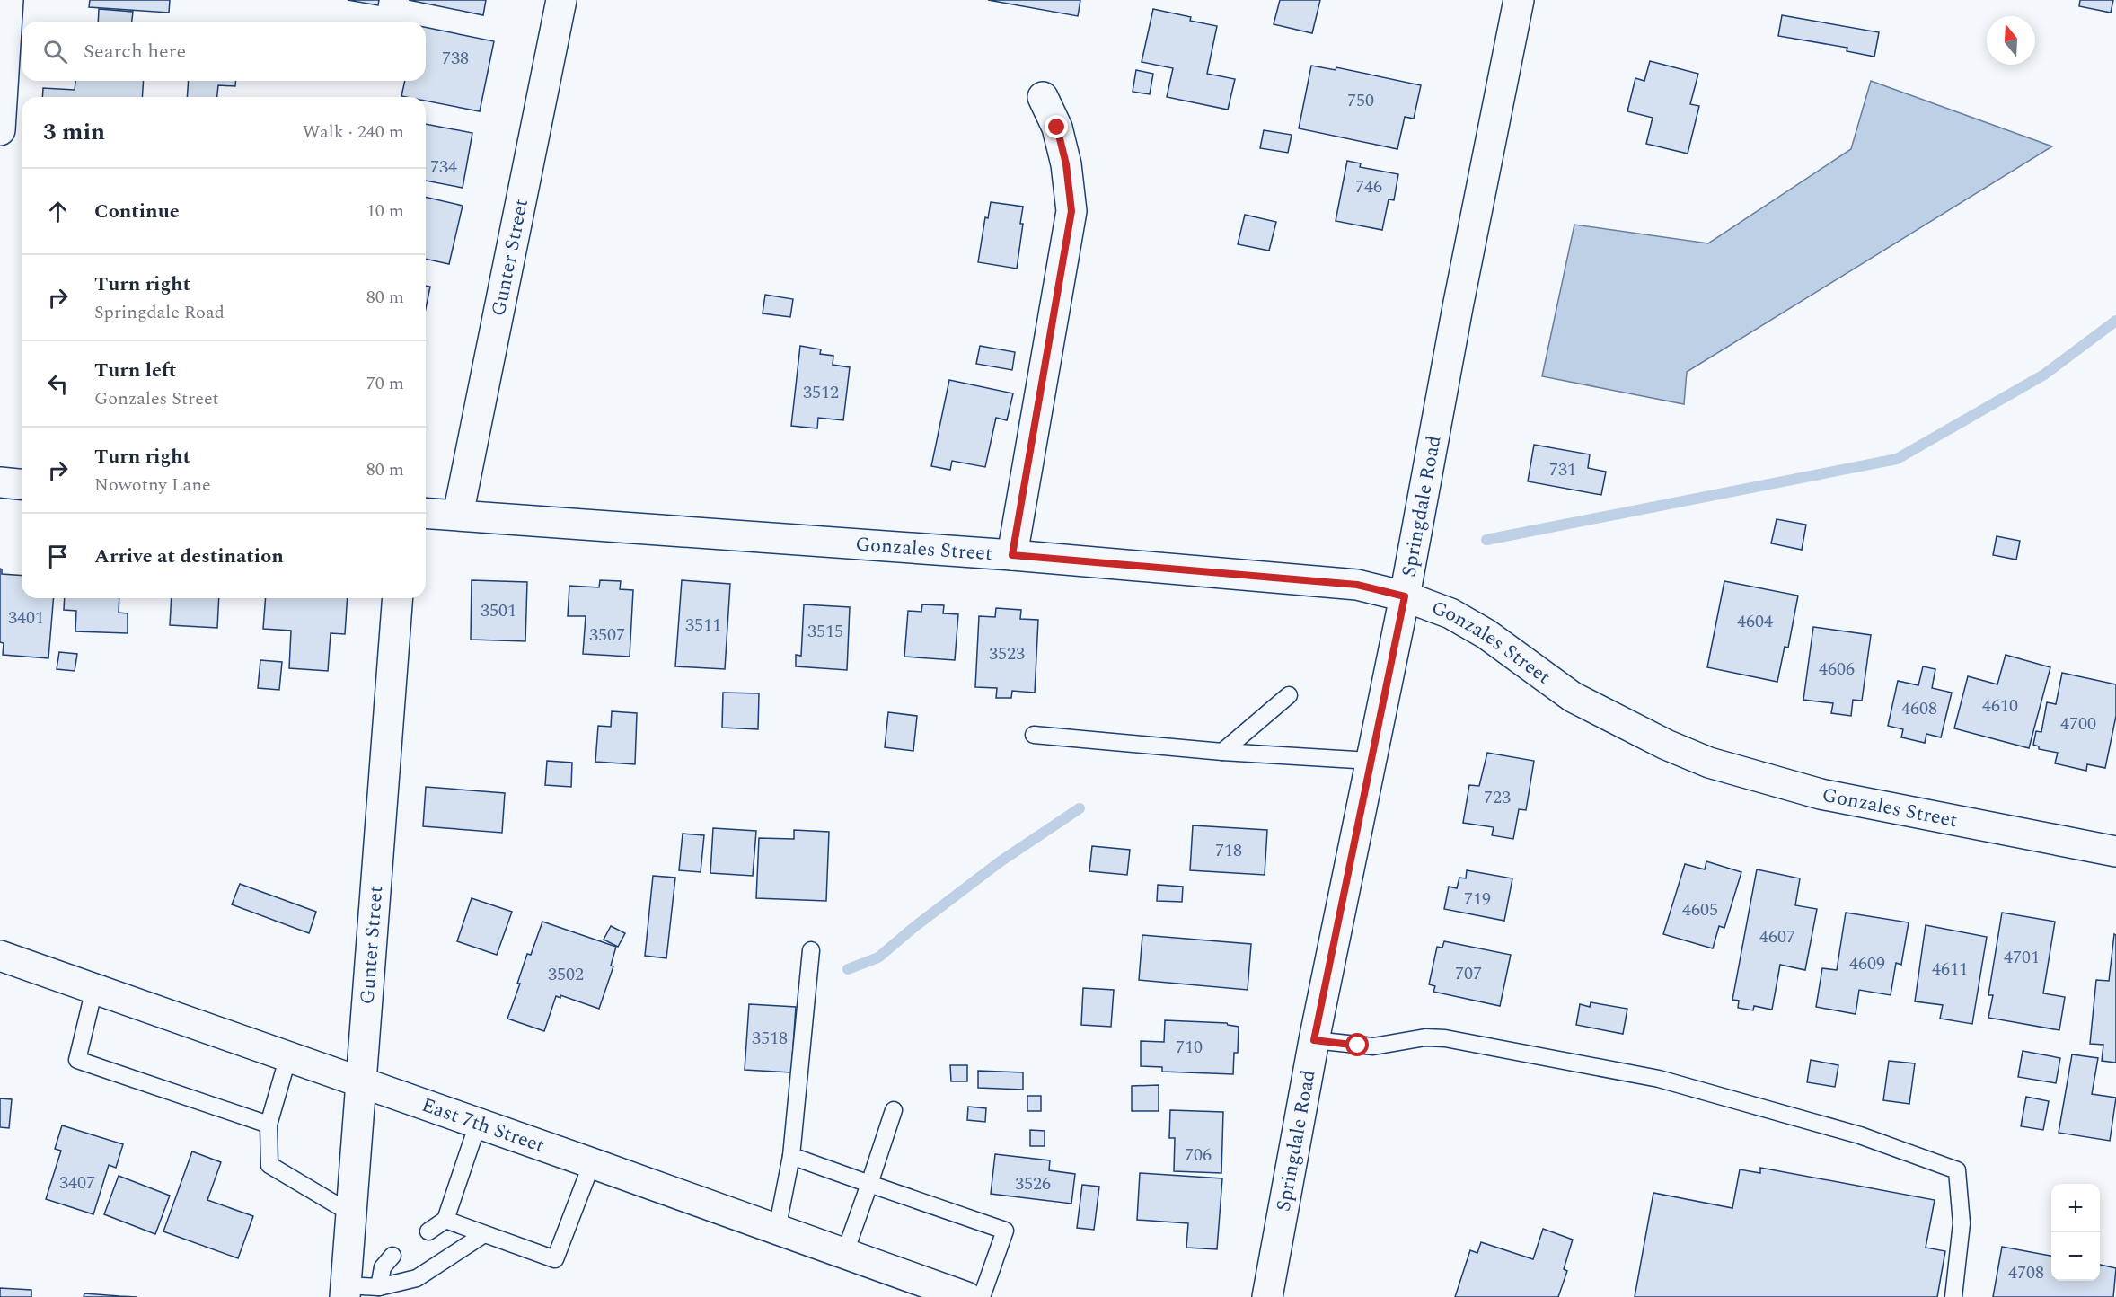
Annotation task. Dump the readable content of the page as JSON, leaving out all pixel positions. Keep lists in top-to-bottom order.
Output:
{
  "streets": {
    "street": [
      "Gunter Street",
      "Springdale Road",
      "Gonzales Street",
      "East 7th Street"
    ]
  },
  "crossings": [
    ["Gunter Street", "Gonzales Street"],
    ["Gunter Street", "East 7th Street"],
    ["Springdale Road", "Gonzales Street"]
  ],
  "house_numbers": [
    "738",
    "750",
    "734",
    "746",
    "3512",
    "731",
    "3501",
    "3401",
    "4604",
    "3511",
    "3515",
    "3507",
    "3523",
    "4606",
    "4610",
    "4608",
    "4700",
    "723",
    "718",
    "719",
    "4605",
    "4607",
    "4701",
    "4609",
    "4611",
    "707",
    "3502",
    "3518",
    "710",
    "706",
    "3407",
    "3526",
    "4708"
  ],
  "north": "top",
  "page": {
    "search": "Search here",
    "heading": ["3 min", "Walk · 240 m"],
    "list": [
      ["Continue", "10 m"],
      ["Turn right", "Springdale Road", "80 m"],
      ["Turn left", "Gonzales Street", "70 m"],
      ["Turn right", "Nowotny Lane", "80 m"],
      "Arrive at destination"
    ],
    "map_buttons": ["+", "−"]
  }
}
